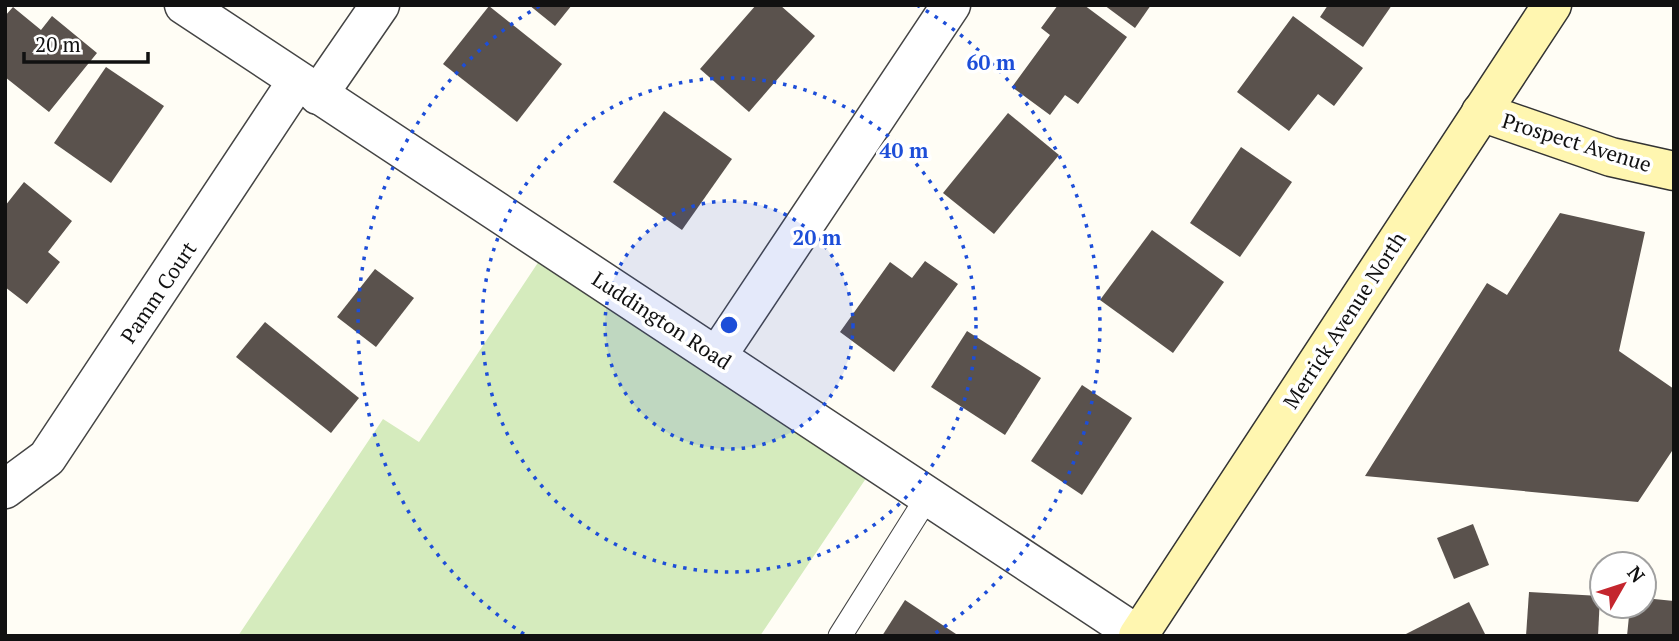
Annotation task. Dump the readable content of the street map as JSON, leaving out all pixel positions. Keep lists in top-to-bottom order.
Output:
{
  "streets": {
    "main road": ["Prospect Avenue", "Merrick Avenue North"],
    "street": ["Pamm Court", "Luddington Road"]
  },
  "crossings": [
    ["Prospect Avenue", "Merrick Avenue North"],
    ["Pamm Court", "Luddington Road"],
    ["Luddington Road", "Merrick Avenue North"]
  ],
  "scale_bar": "20 m",
  "north": "top right",
  "rings": ["60 m", "40 m", "20 m"]
}
